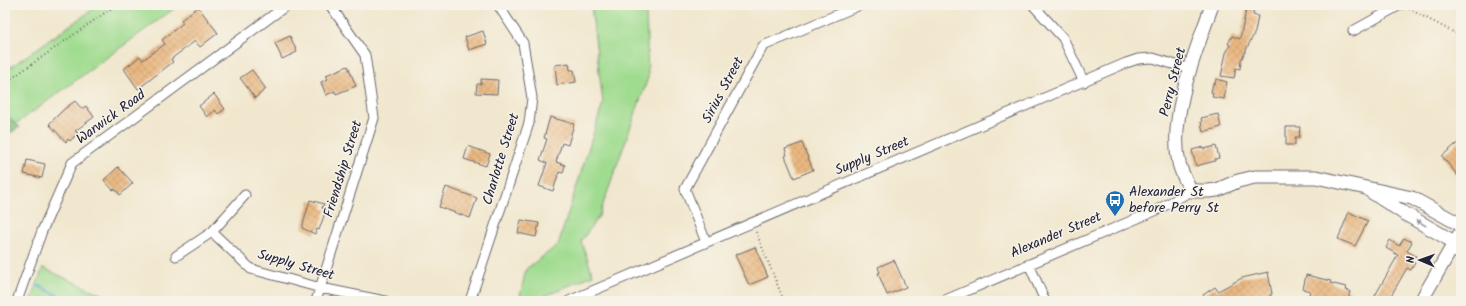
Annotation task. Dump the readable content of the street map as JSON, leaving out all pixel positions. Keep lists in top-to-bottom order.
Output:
{
  "streets": {
    "street": [
      "Perry Street",
      "Sirius Street",
      "Warwick Road",
      "Supply Street",
      "Charlotte Street",
      "Friendship Street",
      "Alexander Street"
    ]
  },
  "crossings": [
    ["Perry Street", "Supply Street"],
    ["Perry Street", "Alexander Street"],
    ["Sirius Street", "Supply Street"],
    ["Supply Street", "Friendship Street"]
  ],
  "places": {
    "bus stop": ["Alexander St before Perry St"]
  },
  "north": "left"
}
